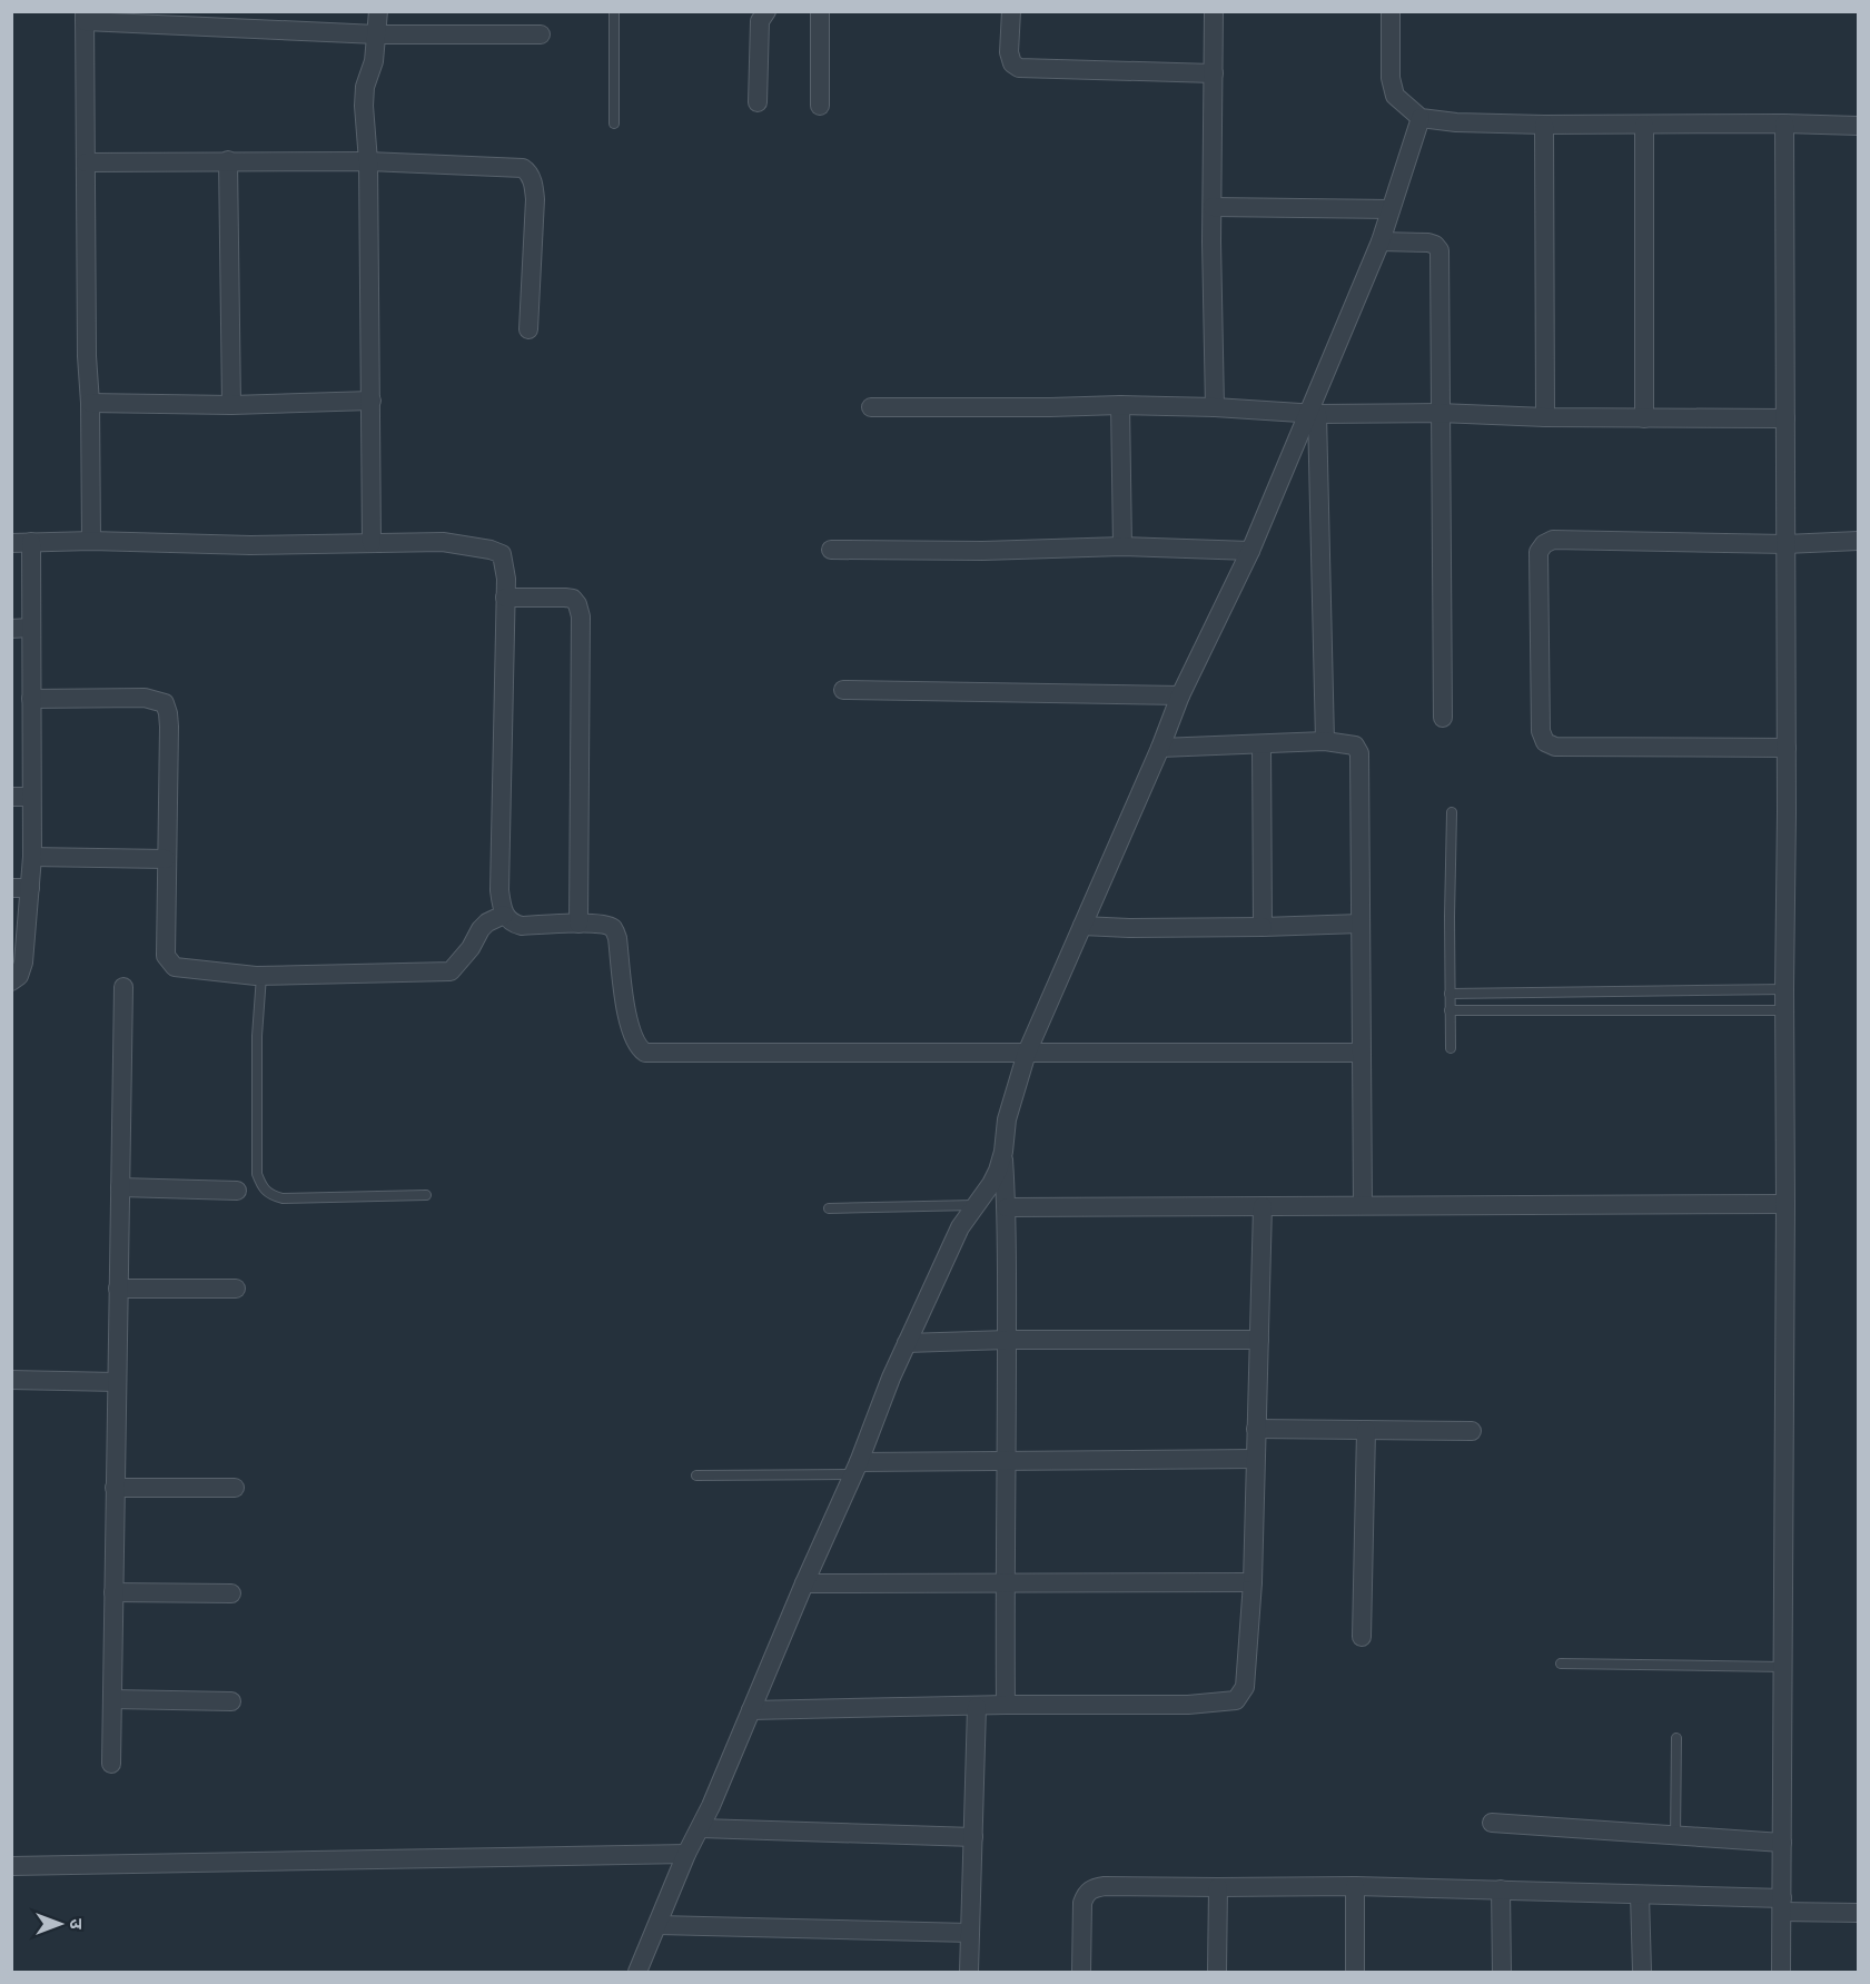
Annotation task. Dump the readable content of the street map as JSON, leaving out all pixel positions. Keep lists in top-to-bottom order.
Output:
{
  "north": "right"
}
